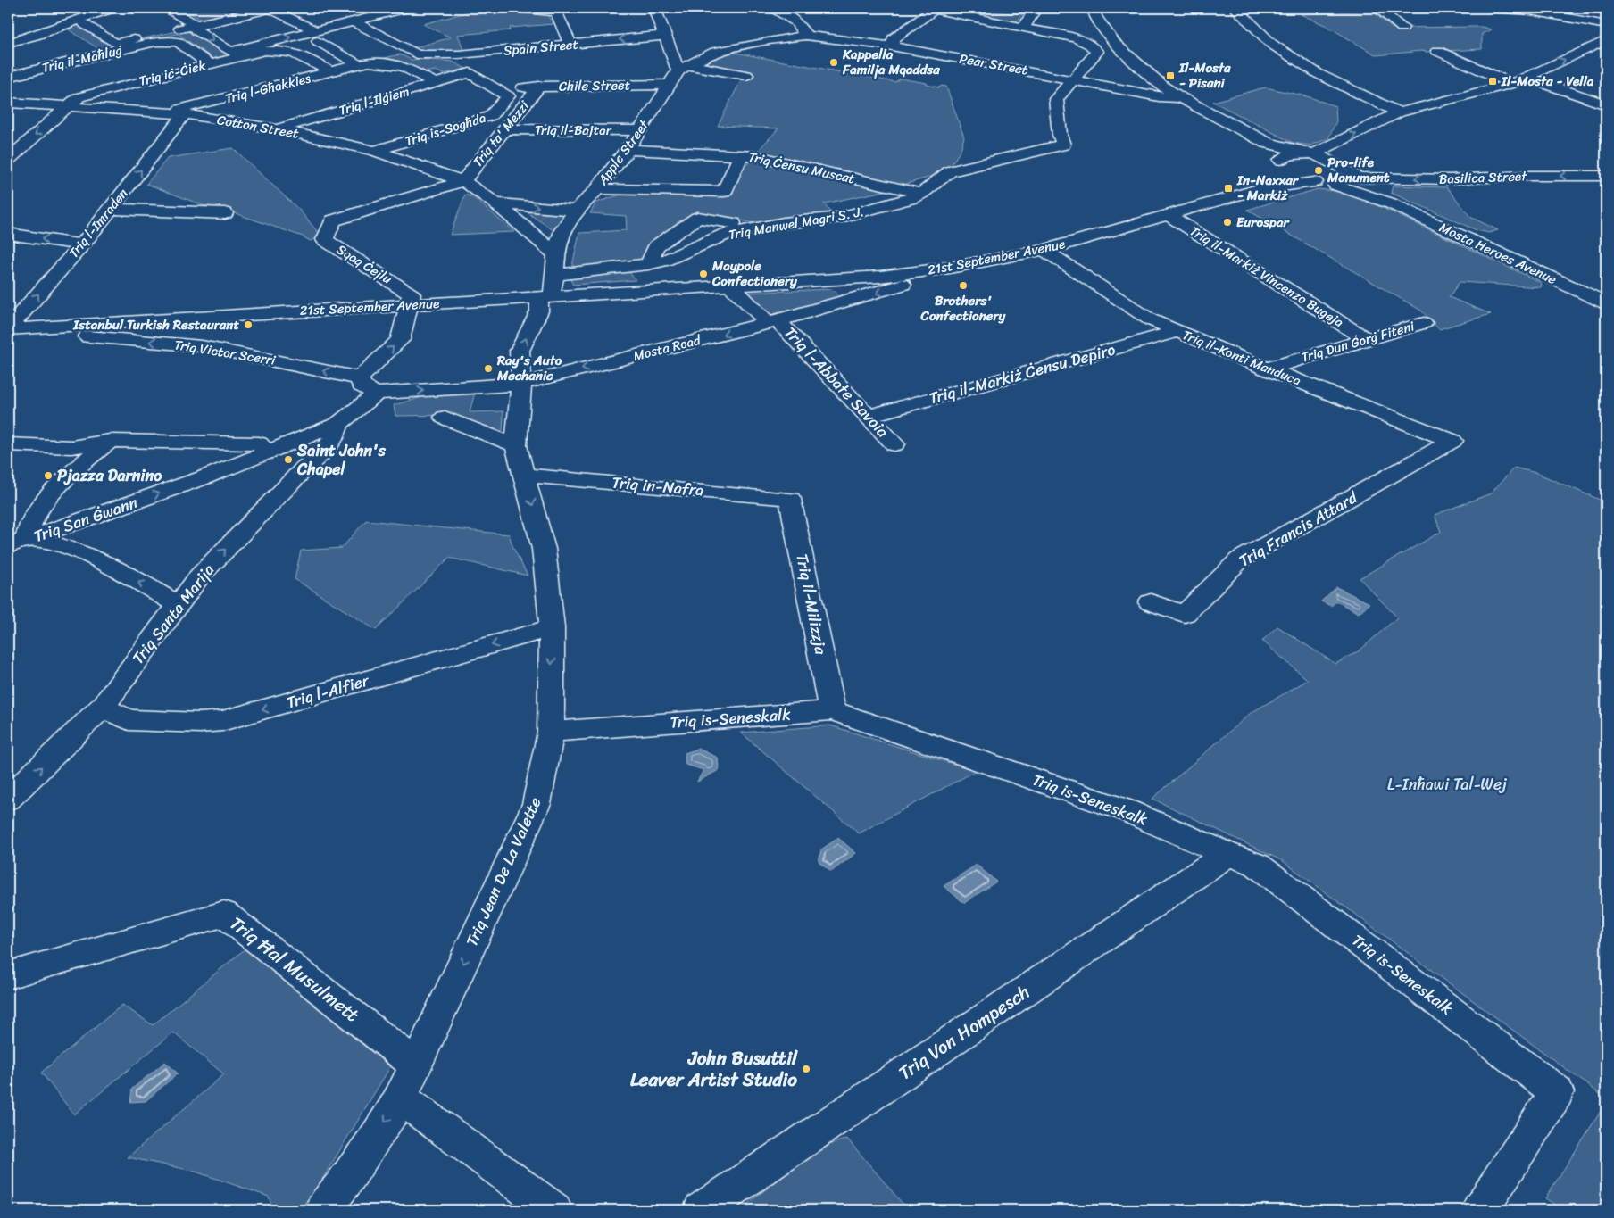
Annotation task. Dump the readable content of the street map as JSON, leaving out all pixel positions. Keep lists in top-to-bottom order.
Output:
{
  "streets": {
    "street": [
      "Spain Street",
      "Triq il-Maħluġ",
      "Pear Street",
      "Triq iċ-Ċiek",
      "Chile Street",
      "Triq l-Għakkies",
      "Triq l-Ilġiem",
      "Cotton Street",
      "Triq is-Sogħda",
      "Triq il-Bajtar",
      "Triq ta' Mezzi",
      "Apple Street",
      "Triq Ċensu Muscat",
      "Basilica Street",
      "Triq l-Imraden",
      "Triq Manwel Magri S. J.",
      "Mosta Heroes Avenue",
      "21st September Avenue",
      "Sqaq Ċejlu",
      "Triq il-Markiż Vincenzo Bugeja",
      "Triq Dun Ġorġ Fiteni",
      "Mosta Road",
      "Triq Victor Scerri",
      "Triq il-Konti Manduca",
      "Triq il-Markiż Ċensu Depiro",
      "Triq l-Abbate Savoia",
      "Triq in-Nafra",
      "Triq San Ġwann",
      "Triq Francis Attard",
      "Triq il-Milizzja",
      "Triq Santa Marija",
      "Triq l-Alfier",
      "Triq is-Seneskalk",
      "Triq Jean De La Valette",
      "Triq Ħal Musulmett",
      "Triq Von Hompesch"
    ]
  },
  "crossings": [
    ["Triq il-Maħluġ", "Triq iċ-Ċiek"],
    ["Pear Street", "Apple Street"],
    ["Pear Street", "Triq Manwel Magri S. J."],
    ["Pear Street", "Mosta Heroes Avenue"],
    ["Triq iċ-Ċiek", "Triq l-Għakkies"],
    ["Triq iċ-Ċiek", "Cotton Street"],
    ["Chile Street", "Triq l-Ilġiem"],
    ["Chile Street", "Triq is-Sogħda"],
    ["Chile Street", "Triq ta' Mezzi"],
    ["Chile Street", "Apple Street"],
    ["Triq l-Għakkies", "Cotton Street"],
    ["Triq l-Ilġiem", "Cotton Street"],
    ["Triq l-Ilġiem", "Triq is-Sogħda"],
    ["Cotton Street", "Triq is-Sogħda"],
    ["Cotton Street", "Triq ta' Mezzi"],
    ["Cotton Street", "Apple Street"],
    ["Cotton Street", "Triq l-Imraden"],
    ["Cotton Street", "Sqaq Ċejlu"],
    ["Triq il-Bajtar", "Triq ta' Mezzi"],
    ["Triq il-Bajtar", "Apple Street"],
    ["Triq ta' Mezzi", "Sqaq Ċejlu"],
    ["Apple Street", "Triq Ċensu Muscat"],
    ["Apple Street", "Triq Manwel Magri S. J."],
    ["Apple Street", "21st September Avenue"],
    ["Apple Street", "Mosta Road"],
    ["Apple Street", "Triq Jean De La Valette"],
    ["Triq Ċensu Muscat", "Triq Manwel Magri S. J."],
    ["Basilica Street", "Mosta Heroes Avenue"],
    ["Triq l-Imraden", "21st September Avenue"],
    ["Mosta Heroes Avenue", "21st September Avenue"],
    ["21st September Avenue", "Sqaq Ċejlu"],
    ["21st September Avenue", "Triq il-Markiż Vincenzo Bugeja"],
    ["21st September Avenue", "Mosta Road"],
    ["21st September Avenue", "Triq Victor Scerri"],
    ["21st September Avenue", "Triq il-Konti Manduca"],
    ["Triq il-Markiż Vincenzo Bugeja", "Triq Dun Ġorġ Fiteni"],
    ["Triq Dun Ġorġ Fiteni", "Triq il-Konti Manduca"],
    ["Mosta Road", "Triq l-Abbate Savoia"],
    ["Mosta Road", "Triq Santa Marija"],
    ["Mosta Road", "Triq Jean De La Valette"],
    ["Triq il-Konti Manduca", "Triq il-Markiż Ċensu Depiro"],
    ["Triq il-Konti Manduca", "Triq Francis Attard"],
    ["Triq il-Markiż Ċensu Depiro", "Triq l-Abbate Savoia"],
    ["Triq in-Nafra", "Triq il-Milizzja"],
    ["Triq in-Nafra", "Triq Jean De La Valette"],
    ["Triq San Ġwann", "Triq Santa Marija"],
    ["Triq il-Milizzja", "Triq is-Seneskalk"],
    ["Triq Santa Marija", "Triq l-Alfier"],
    ["Triq l-Alfier", "Triq Jean De La Valette"],
    ["Triq is-Seneskalk", "Triq Jean De La Valette"],
    ["Triq is-Seneskalk", "Triq Von Hompesch"],
    ["Triq Jean De La Valette", "Triq Ħal Musulmett"]
  ],
  "one_way": [
    "Triq l-Imraden",
    "Triq Santa Marija",
    "Triq l-Alfier",
    "Triq Jean De La Valette"
  ],
  "parks": ["L-Inħawi Tal-Wej"],
  "places": {
    "other": [
      "Kappella Familja Mqaddsa",
      "Pro-life Monument",
      "Eurospar",
      "Maypole Confectionery",
      "Brothers' Confectionery",
      "Istanbul Turkish Restaurant",
      "Ray's Auto Mechanic",
      "Saint John's Chapel",
      "Pjazza Darnino",
      "John Busuttil Leaver Artist Studio"
    ],
    "transit": ["Il-Mosta - Pisani", "Il-Mosta - Vella", "In-Naxxar - Markiż"]
  }
}
